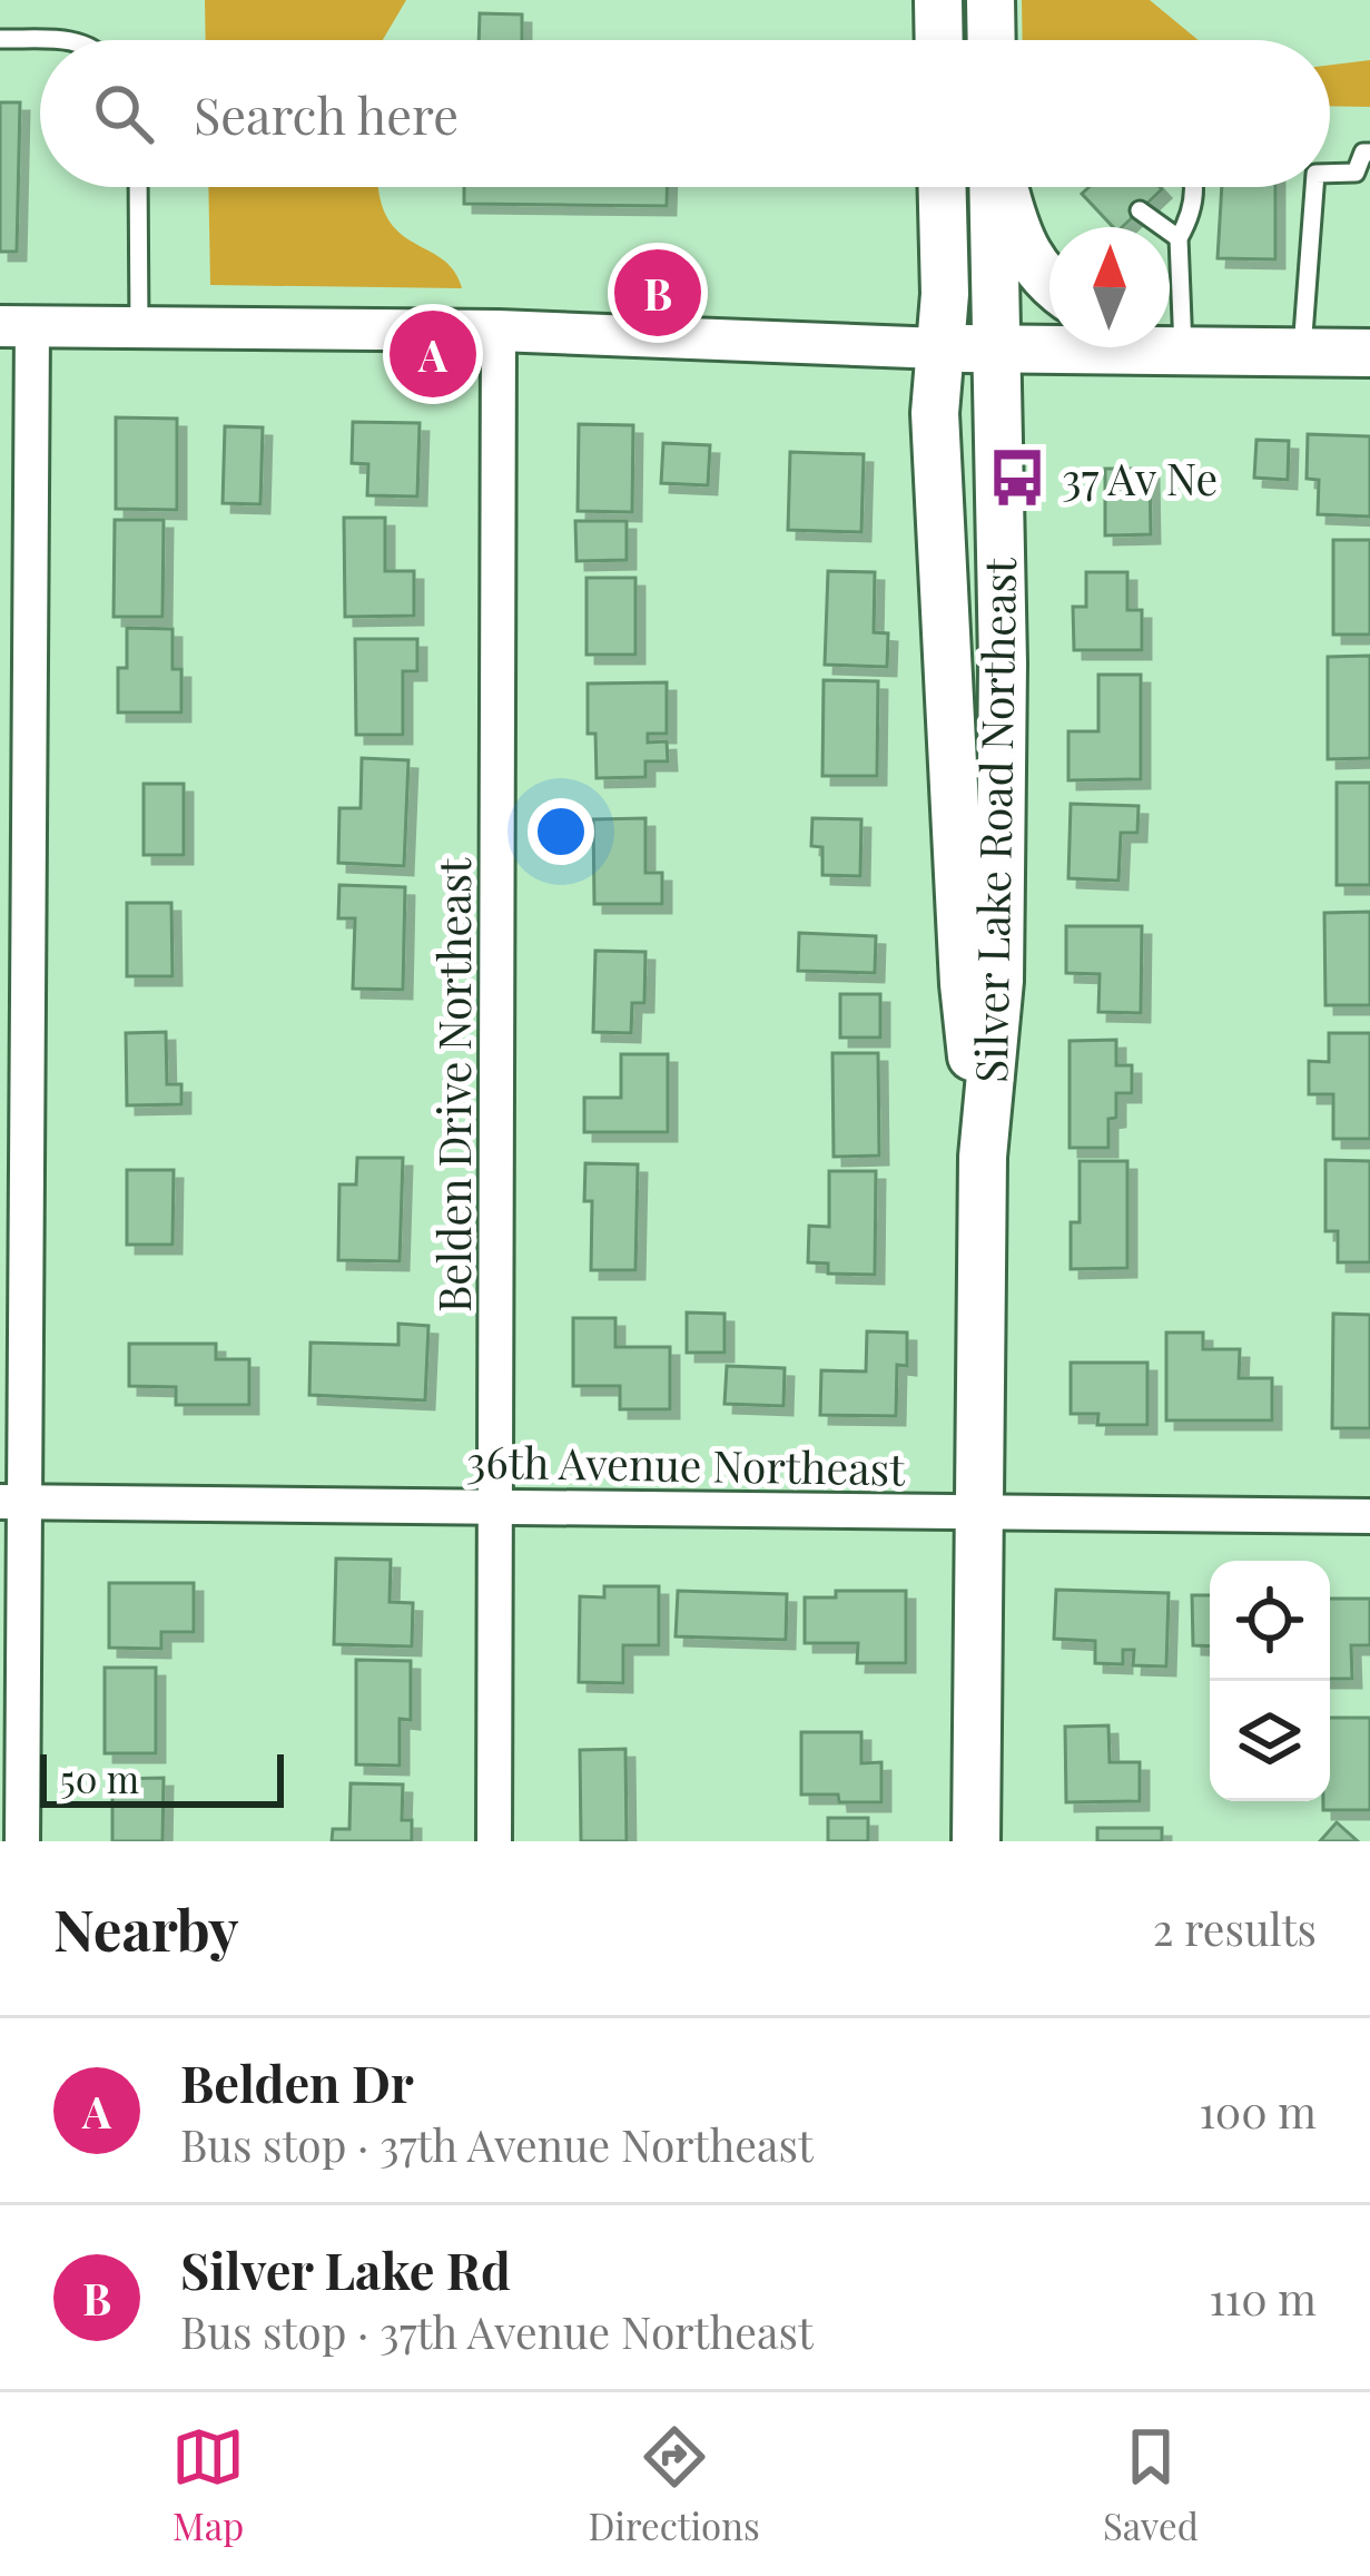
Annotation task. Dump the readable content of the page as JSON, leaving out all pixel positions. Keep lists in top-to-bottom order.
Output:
{
  "streets": {
    "main road": ["Silver Lake Road Northeast"],
    "street": ["Belden Drive Northeast", "36th Avenue Northeast"]
  },
  "crossings": [
    ["Silver Lake Road Northeast", "36th Avenue Northeast"],
    ["Belden Drive Northeast", "36th Avenue Northeast"]
  ],
  "places": {
    "bus stop": ["37 Av Ne"]
  },
  "scale_bar": "50 m",
  "north": "top",
  "page": {
    "search": "Search here",
    "pins": ["B", "A"],
    "scale": "50 m",
    "heading": ["Nearby", "2 results"],
    "list": [
      {
        "mark": "A",
        "name": "Belden Dr",
        "note": "Bus stop · 37th Avenue Northeast",
        "value": "100 m"
      },
      {
        "mark": "B",
        "name": "Silver Lake Rd",
        "note": "Bus stop · 37th Avenue Northeast",
        "value": "110 m"
      }
    ],
    "nav": ["Map", "Directions", "Saved"]
  }
}
